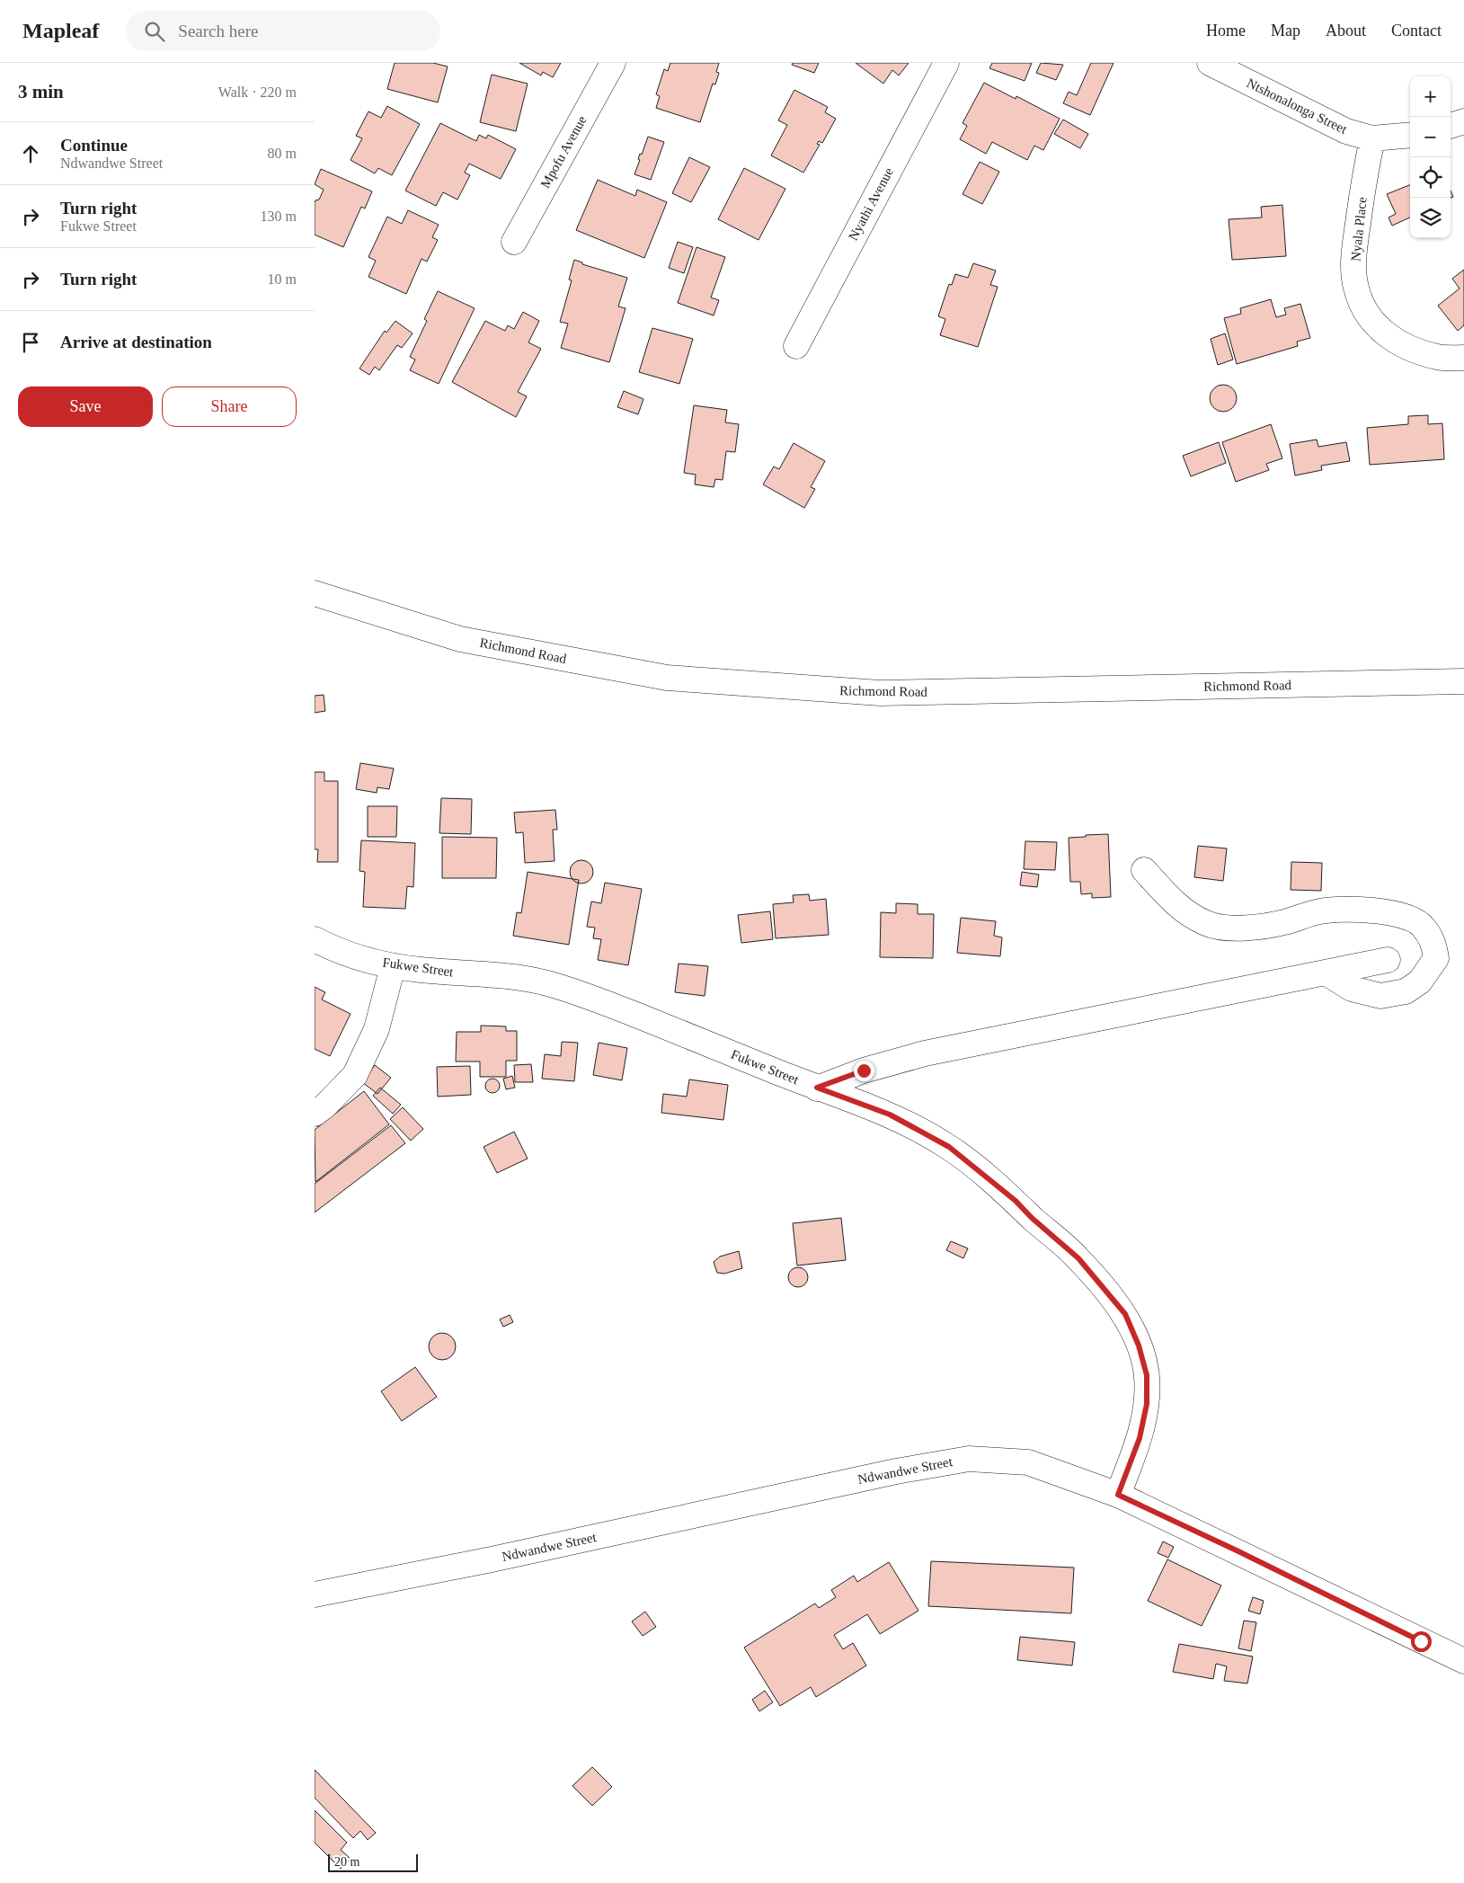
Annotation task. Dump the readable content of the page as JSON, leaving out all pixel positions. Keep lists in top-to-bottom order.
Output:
{
  "streets": {
    "main road": [
      "Ntshonalonga Street",
      "Mpofu Avenue",
      "Nyathi Avenue",
      "Nyala Place",
      "Richmond Road",
      "Fukwe Street",
      "Ndwandwe Street"
    ]
  },
  "crossings": [
    ["Ntshonalonga Street", "Nyala Place"],
    ["Fukwe Street", "Ndwandwe Street"]
  ],
  "scale_bar": "20 m",
  "page": {
    "header": "Mapleaf",
    "search": "Search here",
    "nav": [
      "Home",
      "Map",
      "About",
      "Contact"
    ],
    "heading": ["3 min", "Walk · 220 m"],
    "map_buttons": ["+", "−"],
    "list": [
      ["Continue", "Ndwandwe Street", "80 m"],
      ["Turn right", "Fukwe Street", "130 m"],
      ["Turn right", "10 m"],
      "Arrive at destination"
    ],
    "buttons": ["Save", "Share"],
    "scale": "20 m"
  }
}
